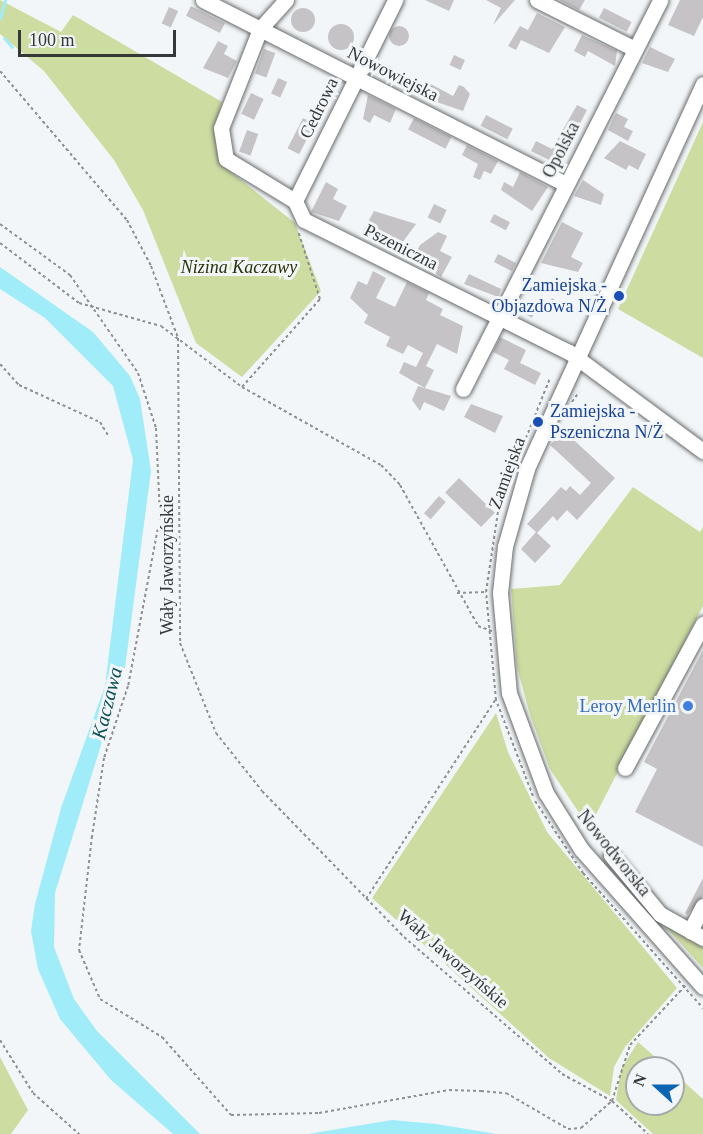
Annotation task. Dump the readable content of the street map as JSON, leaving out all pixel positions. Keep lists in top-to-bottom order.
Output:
{
  "streets": {
    "street": [
      "Nowowiejska",
      "Cedrowa",
      "Opolska",
      "Pszeniczna",
      "Zamiejska",
      "Nowodworska"
    ],
    "path": ["Wały Jaworzyńskie"]
  },
  "crossings": [
    ["Nowowiejska", "Cedrowa"],
    ["Nowowiejska", "Opolska"],
    ["Opolska", "Pszeniczna"],
    ["Pszeniczna", "Zamiejska"],
    ["Zamiejska", "Nowodworska"]
  ],
  "water": ["Kaczawa"],
  "parks": ["Nizina Kaczawy"],
  "places": ["Zamiejska - Objazdowa N/Ż", "Zamiejska - Pszeniczna N/Ż", "Leroy Merlin"],
  "scale_bar": "100 m",
  "north": "left"
}
